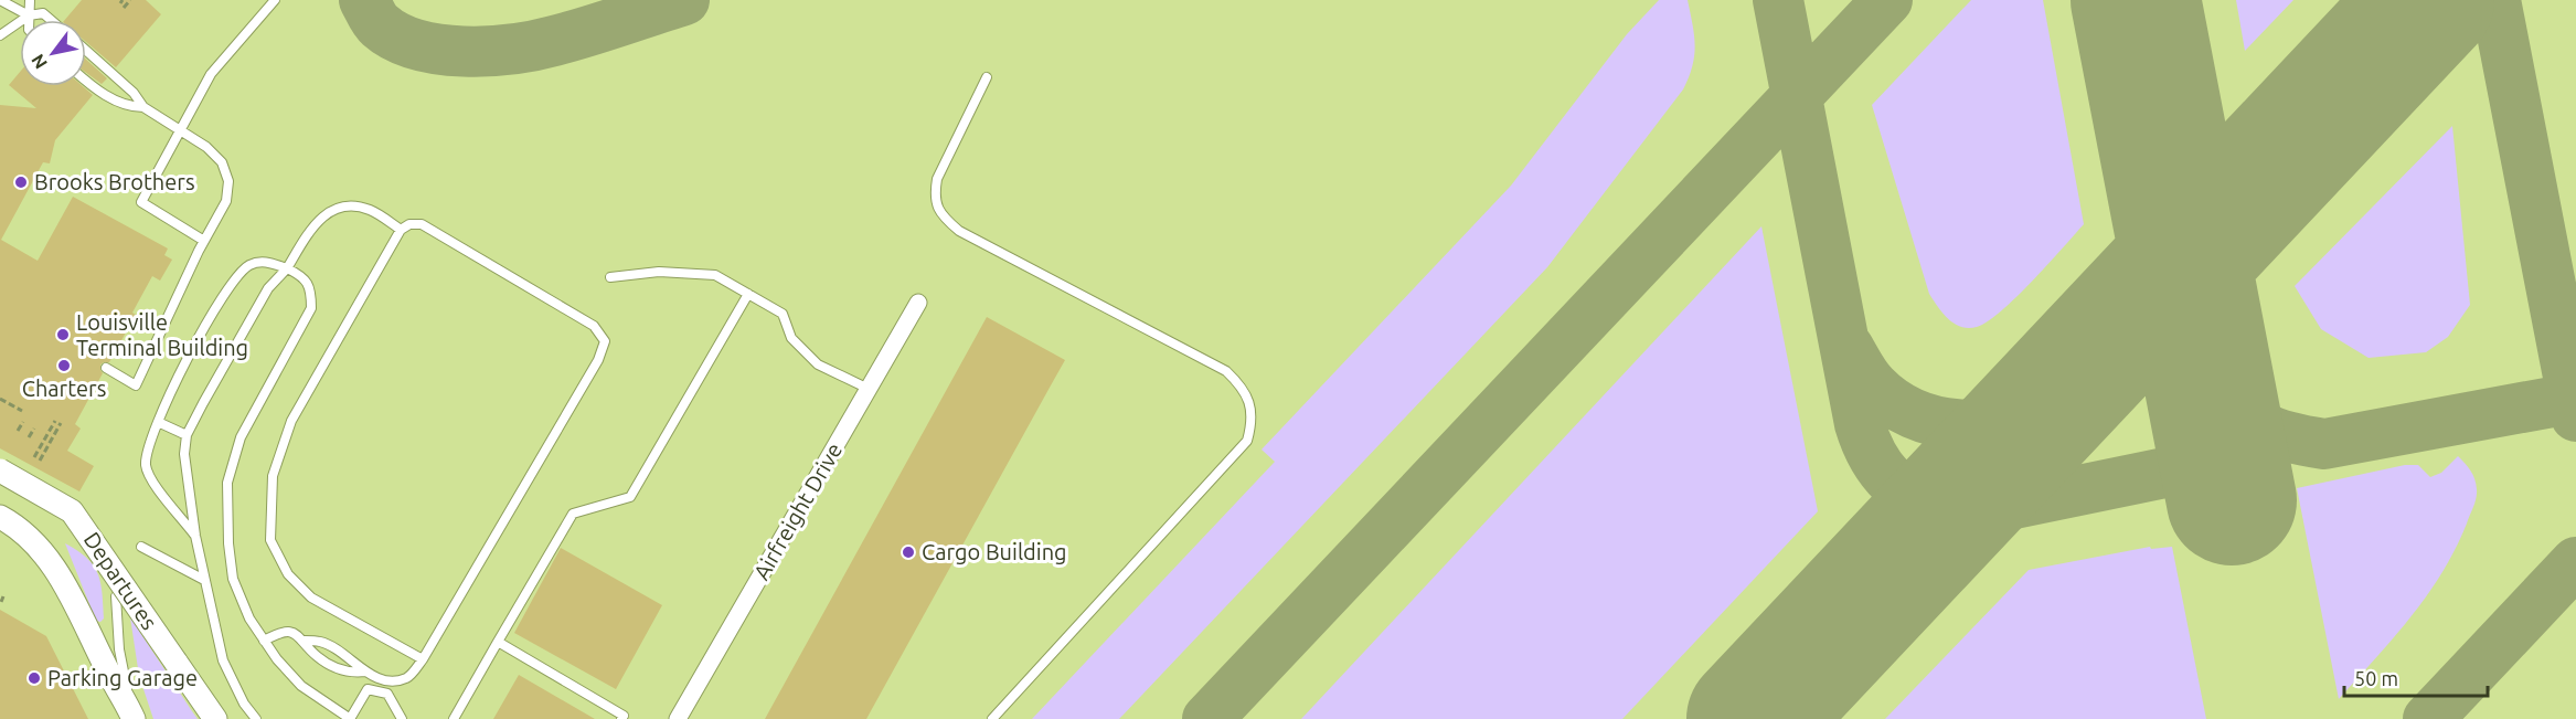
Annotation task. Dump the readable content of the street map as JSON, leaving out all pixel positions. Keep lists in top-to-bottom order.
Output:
{
  "streets": {
    "main road": ["Departures"],
    "street": ["Airfreight Drive"]
  },
  "places": [
    "Brooks Brothers",
    "Louisville Terminal Building",
    "Charters",
    "Cargo Building",
    "Parking Garage"
  ],
  "scale_bar": "50 m",
  "north": "bottom left"
}
